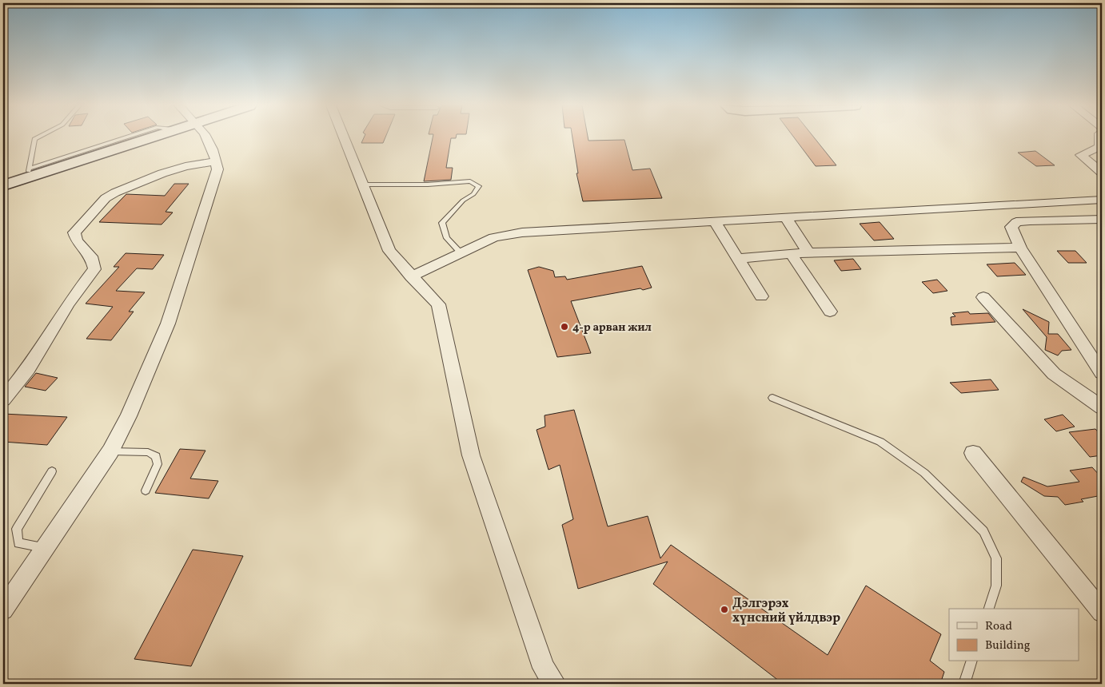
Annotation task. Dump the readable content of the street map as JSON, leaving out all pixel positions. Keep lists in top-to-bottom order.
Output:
{
  "places": ["4-р арван жил", "Дэлгэрэх хүнсний үйлдвэр"],
  "legend": ["Road", "Building"]
}
